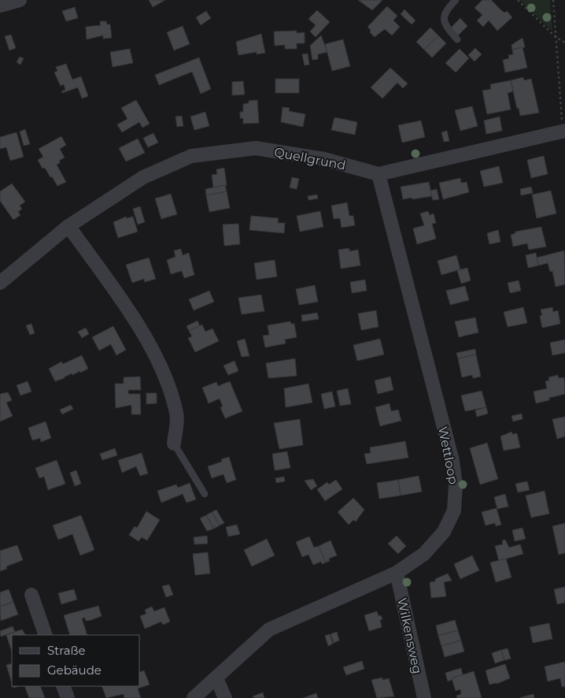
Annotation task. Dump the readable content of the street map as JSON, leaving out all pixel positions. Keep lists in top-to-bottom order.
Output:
{
  "streets": {
    "street": ["Quellgrund", "Wettloop", "Wilkensweg"]
  },
  "crossings": [
    ["Quellgrund", "Wettloop"],
    ["Wettloop", "Wilkensweg"]
  ],
  "legend": ["Straße", "Gebäude"]
}
